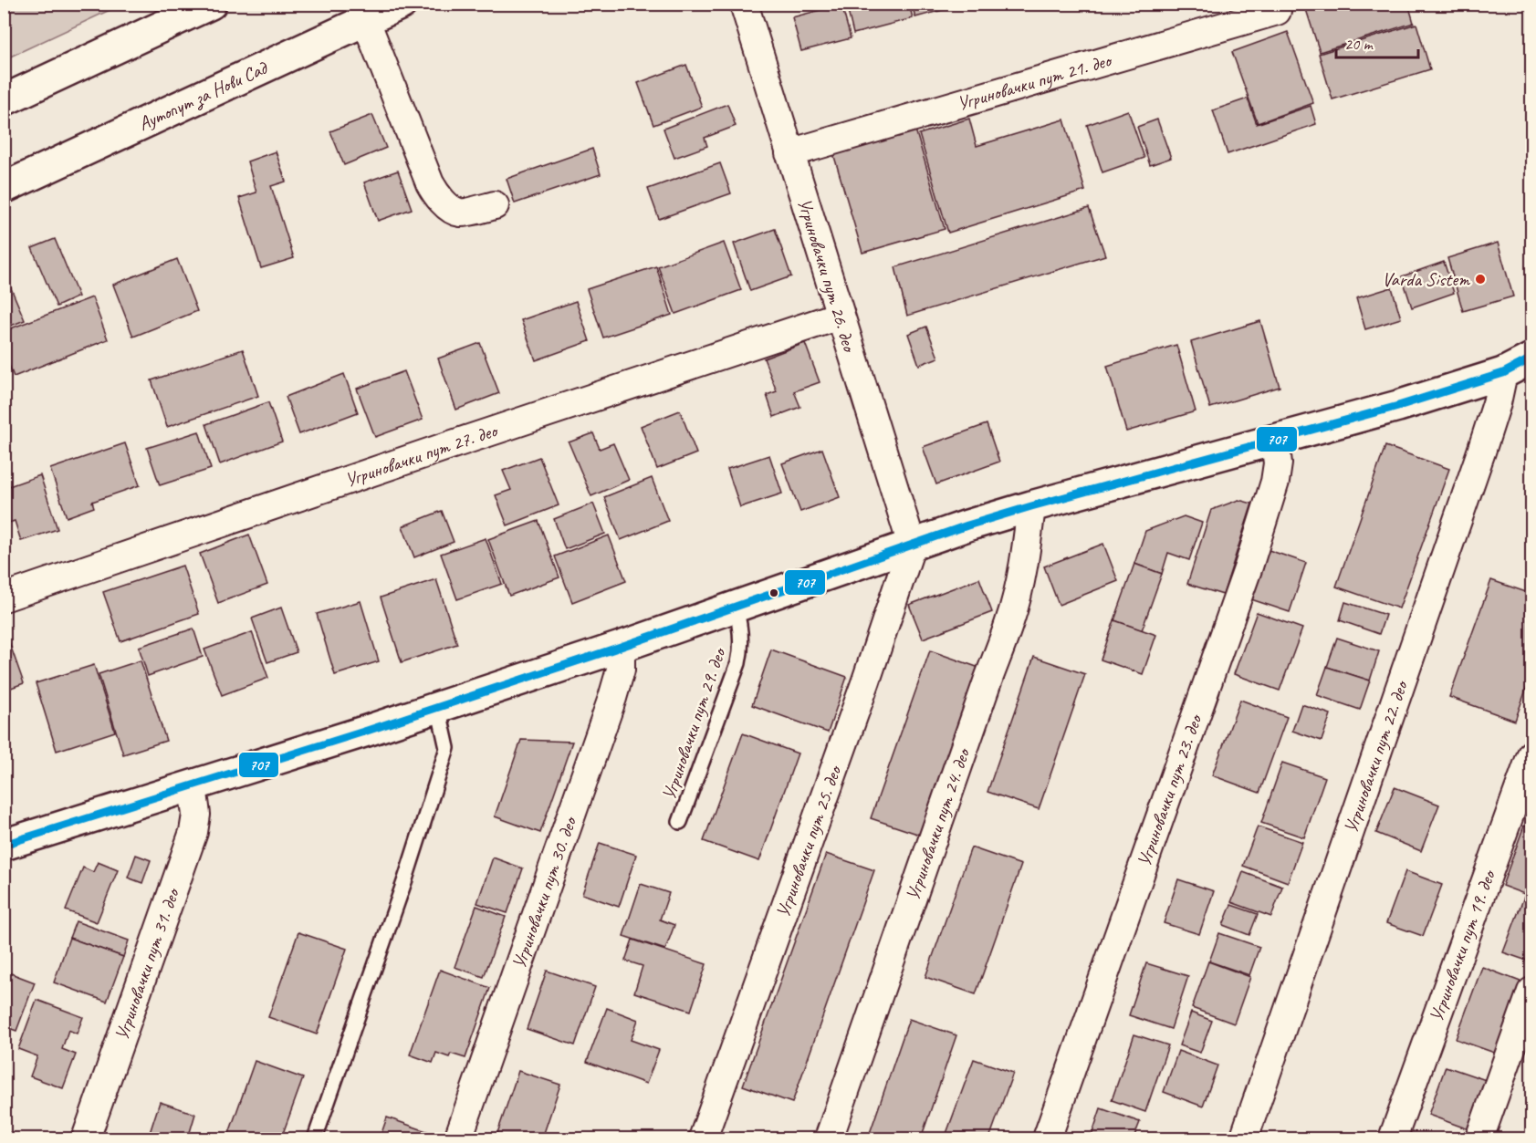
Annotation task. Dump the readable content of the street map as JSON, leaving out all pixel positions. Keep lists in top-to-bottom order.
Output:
{
  "streets": {
    "street": [
      "Угриновачки пут 21. део",
      "Аутопут за Нови Сад",
      "Угриновачки пут 26. део",
      "Угриновачки пут 27. део",
      "Угриновачки пут 22. део",
      "Угриновачки пут 23. део",
      "Угриновачки пут 24. део",
      "Угриновачки пут 25. део",
      "Угриновачки пут 30. део",
      "Угриновачки пут 19. део",
      "Угриновачки пут 31. део"
    ],
    "lane": ["Угриновачки пут 29. део"]
  },
  "crossings": [
    ["Угриновачки пут 21. део", "Угриновачки пут 26. део"],
    ["Угриновачки пут 26. део", "Угриновачки пут 27. део"],
    ["Угриновачки пут 26. део", "Угриновачки пут 25. део"]
  ],
  "places": ["Varda Sistem"],
  "lines": ["transit line 707"],
  "scale_bar": "20 m"
}
